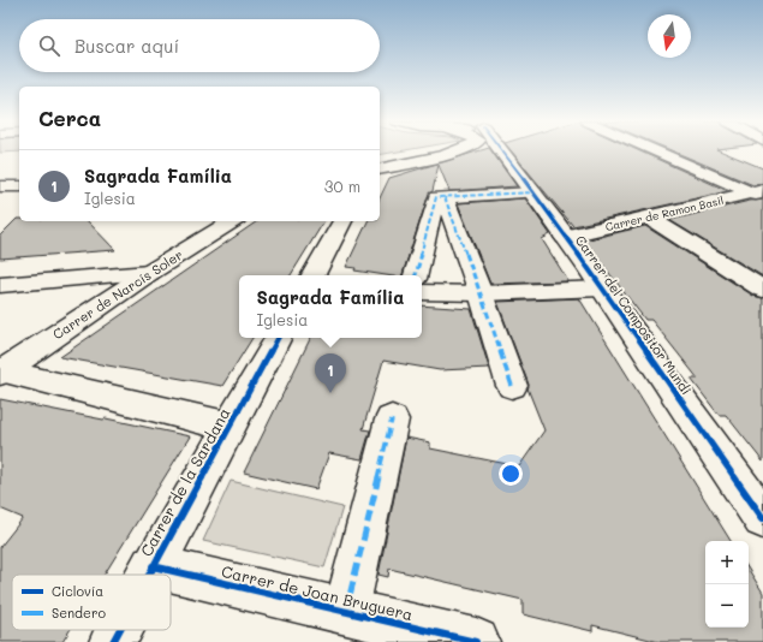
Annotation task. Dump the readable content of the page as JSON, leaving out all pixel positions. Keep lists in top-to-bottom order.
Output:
{
  "streets": {
    "street": [
      "Carrer de Ramon Basil",
      "Carrer de Narcís Soler",
      "Carrer del Compositor Mundi",
      "Carrer de la Sardana",
      "Carrer de Joan Bruguera"
    ]
  },
  "crossings": [
    ["Carrer de Ramon Basil", "Carrer del Compositor Mundi"],
    ["Carrer de la Sardana", "Carrer de Joan Bruguera"]
  ],
  "legend": ["Ciclovía", "Sendero"],
  "north": "bottom",
  "page": {
    "search": "Buscar aquí",
    "heading": "Cerca",
    "list": [
      {
        "mark": "1",
        "name": "Sagrada Família",
        "note": "Iglesia",
        "value": "30 m"
      }
    ],
    "popup": ["Sagrada Família", "Iglesia"],
    "pins": "1",
    "map_buttons": ["+", "−"]
  }
}
